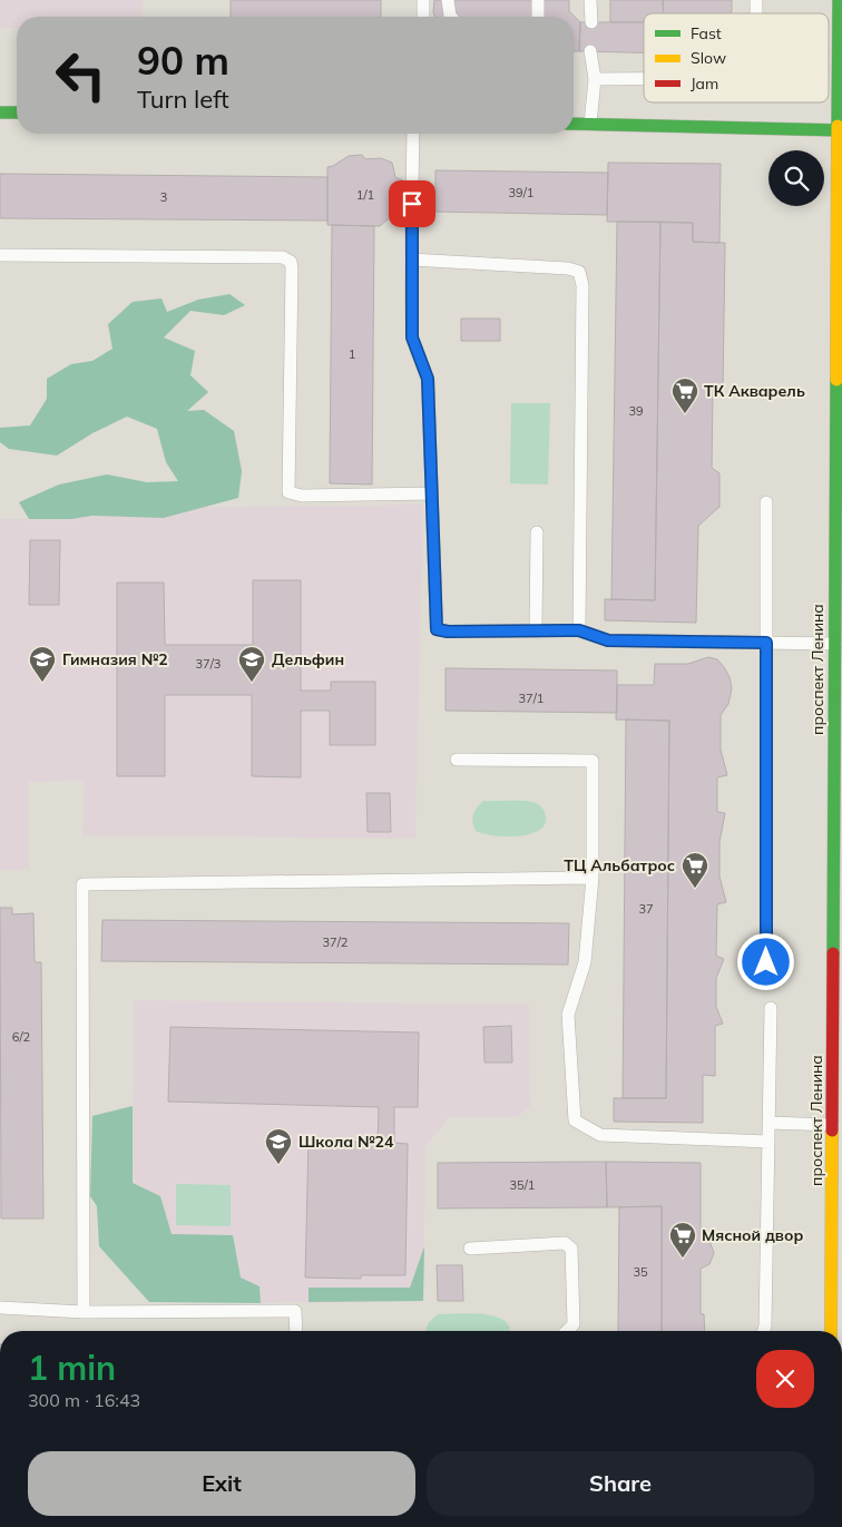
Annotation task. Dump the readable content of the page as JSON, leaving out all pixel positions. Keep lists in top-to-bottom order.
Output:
{
  "streets": {
    "main road": ["проспект Ленина"]
  },
  "places": {
    "supermarket": ["ТК Акварель", "ТЦ Альбатрос", "Мясной двор"],
    "school or university": ["Гимназия №2", "Дельфин", "Школа №24"]
  },
  "house_numbers": [
    "39/1",
    "1/1",
    "3",
    "1",
    "39",
    "37/3",
    "37/1",
    "37",
    "37/2",
    "6/2",
    "35/1",
    "35"
  ],
  "legend": ["Fast", "Slow", "Jam"],
  "page": {
    "turn": ["90 m", "Turn left"],
    "heading": ["1 min", "300 m · 16:43"],
    "buttons": ["Exit", "Share"]
  }
}
